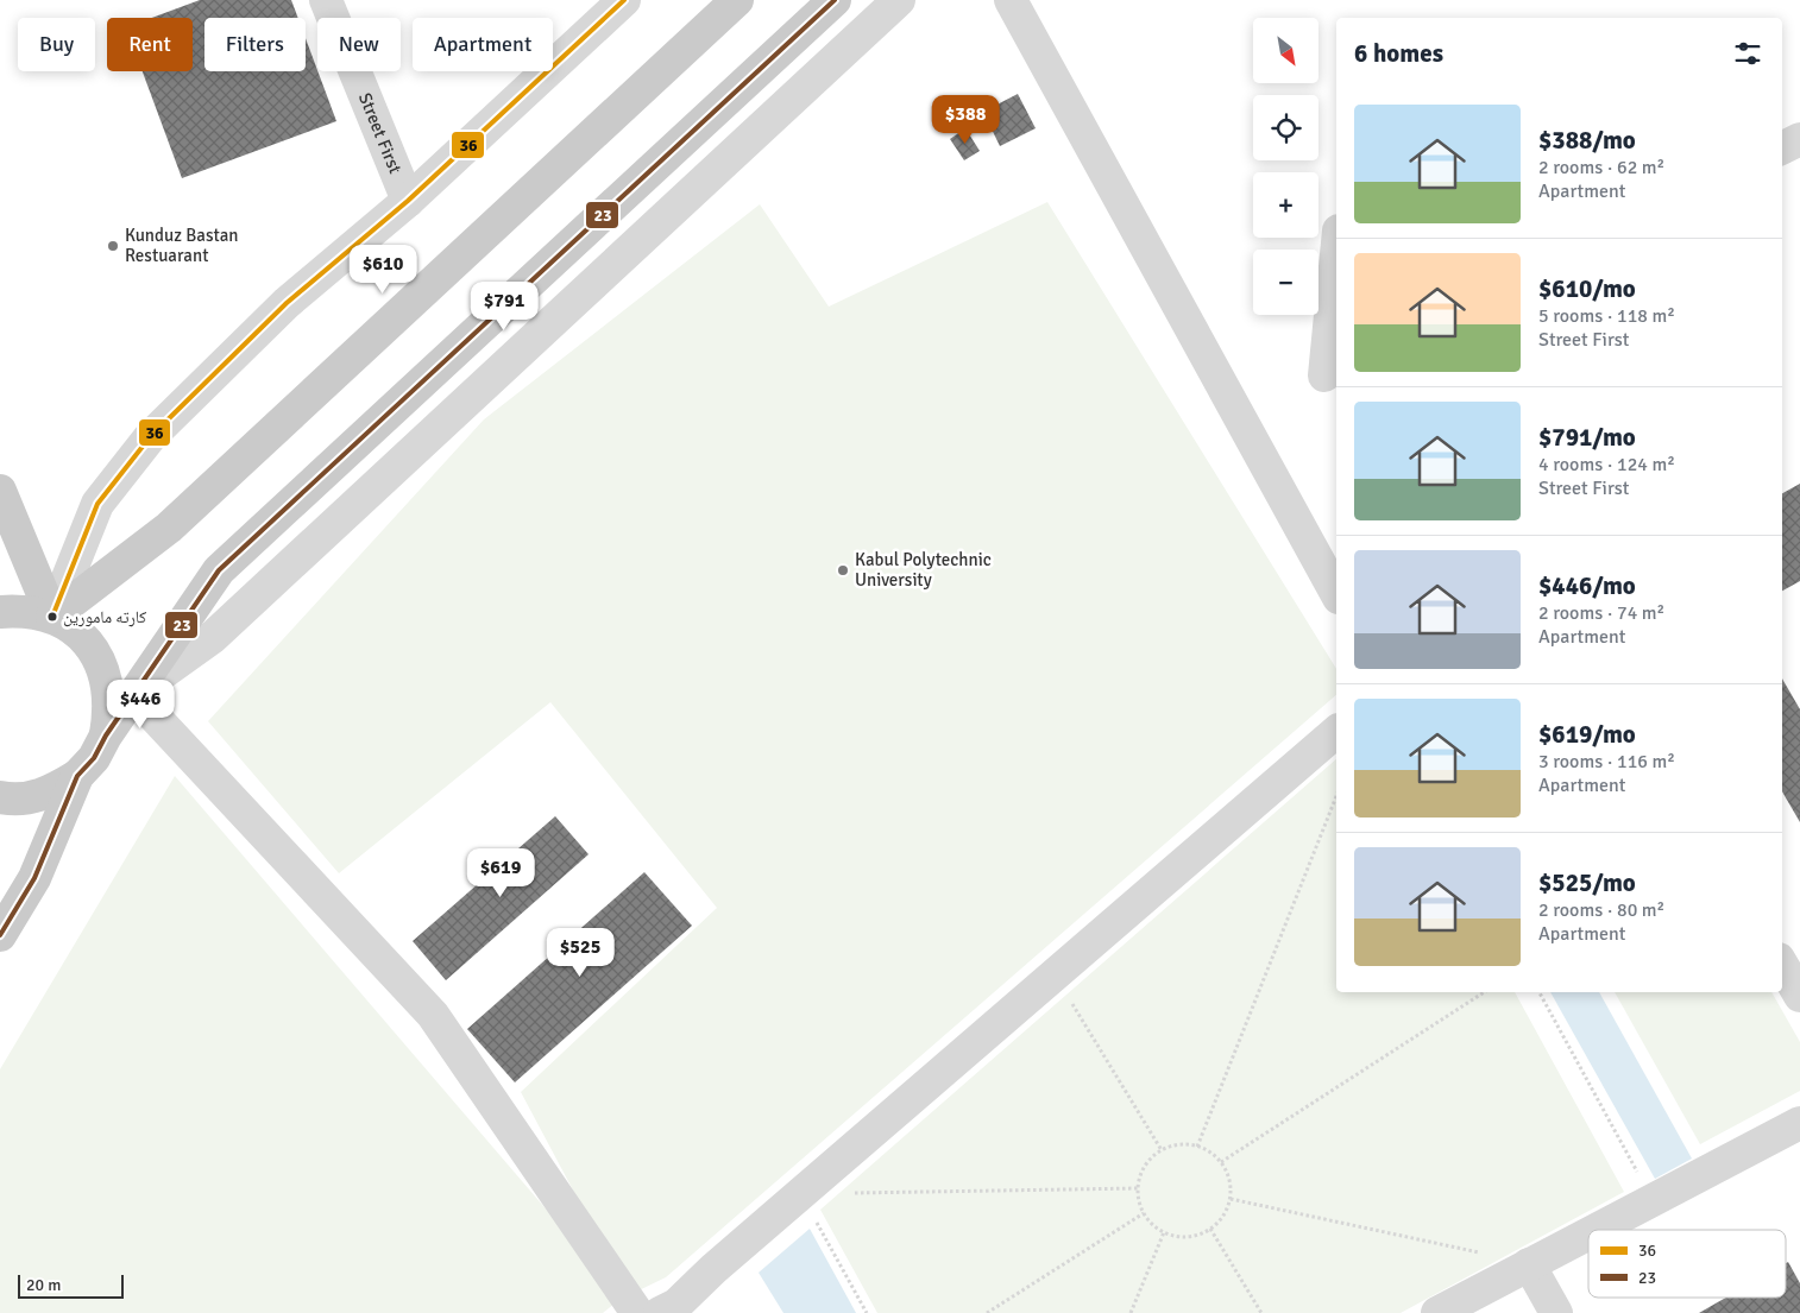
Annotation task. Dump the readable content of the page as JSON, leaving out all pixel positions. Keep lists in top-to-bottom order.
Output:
{
  "streets": {
    "street": ["Street First"]
  },
  "places": ["Kunduz Bastan Restuarant", "Kabul Polytechnic University", "کارته مامورین"],
  "lines": ["transit line 36", "transit line 23"],
  "legend": ["36", "23"],
  "scale_bar": "20 m",
  "north": "bottom right",
  "page": {
    "map_buttons": ["+", "−"],
    "chip": [
      "Buy",
      "Rent",
      "Filters",
      "New",
      "Apartment"
    ],
    "heading": "6 homes",
    "list": [
      {
        "name": "$388/mo",
        "note": "2 rooms · 62 m² · Apartment"
      },
      {
        "name": "$610/mo",
        "note": "5 rooms · 118 m² · Street First"
      },
      {
        "name": "$791/mo",
        "note": "4 rooms · 124 m² · Street First"
      },
      {
        "name": "$446/mo",
        "note": "2 rooms · 74 m² · Apartment"
      },
      {
        "name": "$619/mo",
        "note": "3 rooms · 116 m² · Apartment"
      },
      {
        "name": "$525/mo",
        "note": "2 rooms · 80 m² · Apartment"
      }
    ],
    "price": [
      "$388",
      "$610",
      "$791",
      "$446",
      "$619",
      "$525"
    ],
    "scale": "20 m"
  }
}
